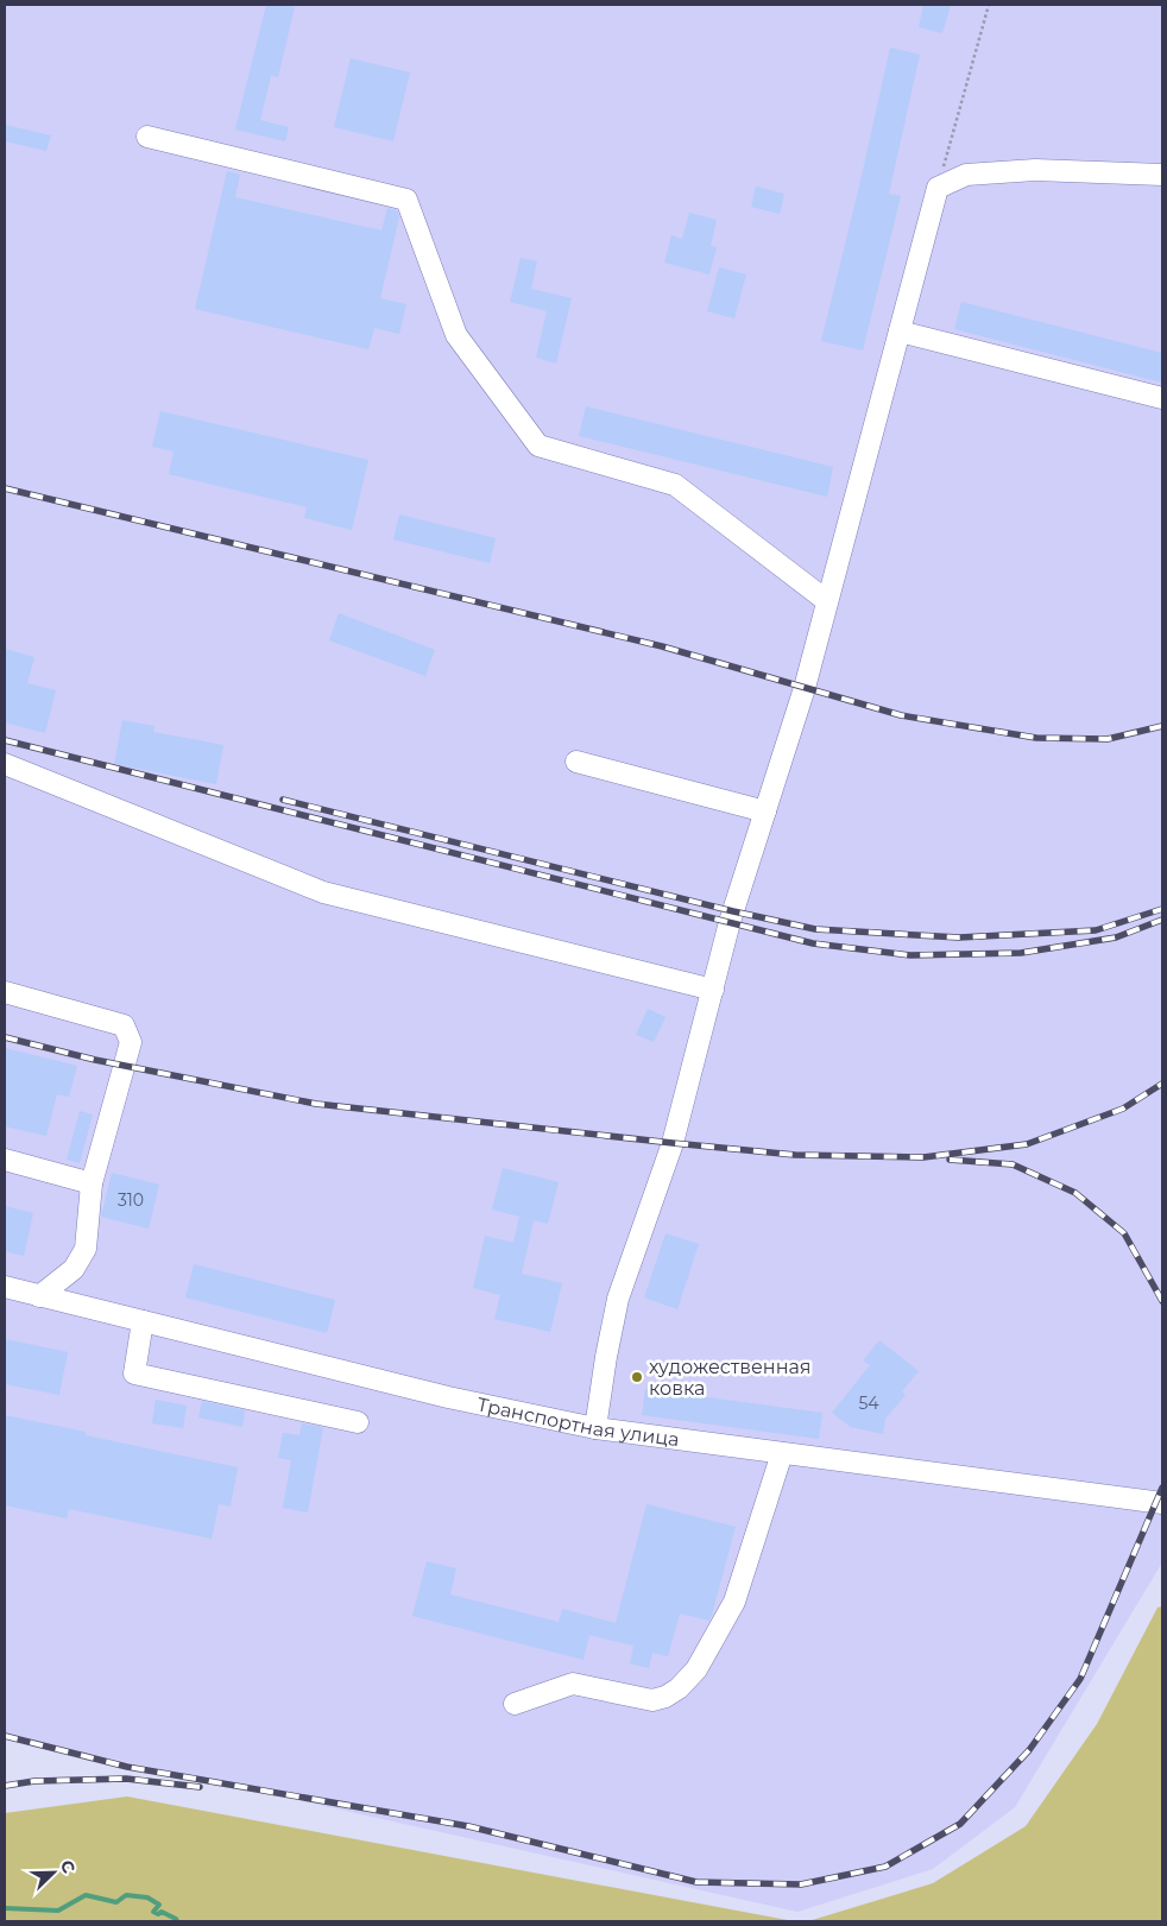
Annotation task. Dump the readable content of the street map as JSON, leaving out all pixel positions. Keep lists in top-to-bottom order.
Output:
{
  "streets": {
    "street": ["Транспортная улица"]
  },
  "places": ["художественная ковка"],
  "house_numbers": ["310", "54"],
  "north": "top right"
}
